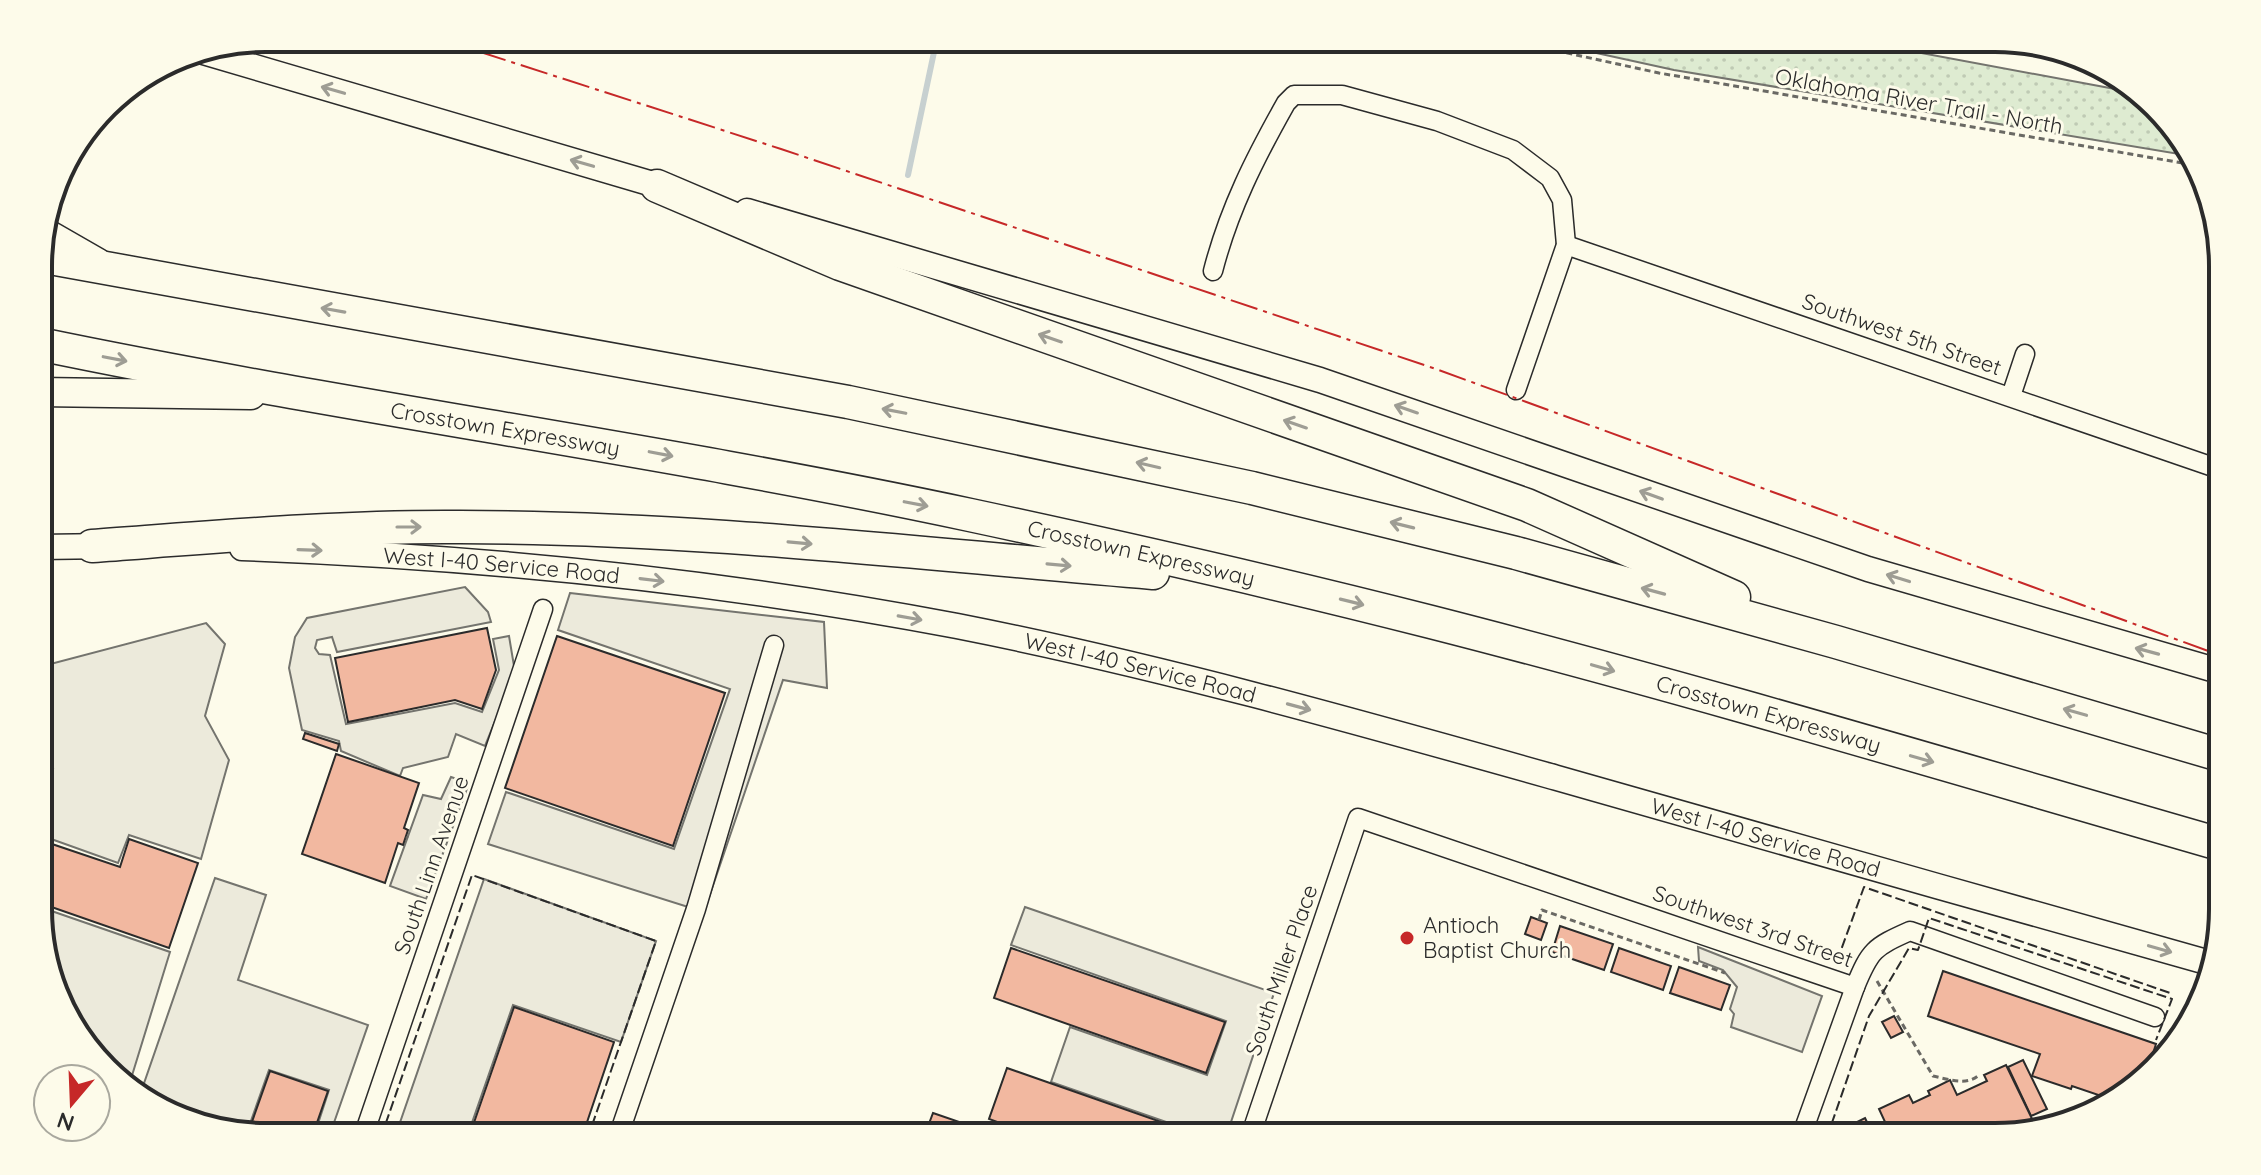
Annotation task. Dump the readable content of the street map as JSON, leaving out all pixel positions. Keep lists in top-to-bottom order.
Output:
{
  "streets": {
    "highway": ["Crosstown Expressway"],
    "main road": ["West I-40 Service Road"],
    "street": [
      "Southwest 5th Street",
      "South Linn Avenue",
      "Southwest 3rd Street",
      "South Miller Place"
    ],
    "path": ["Oklahoma River Trail - North"]
  },
  "crossings": [
    ["Southwest 3rd Street", "South Miller Place"]
  ],
  "one_way": ["West I-40 Service Road"],
  "places": ["Antioch Baptist Church"],
  "north": "bottom"
}
